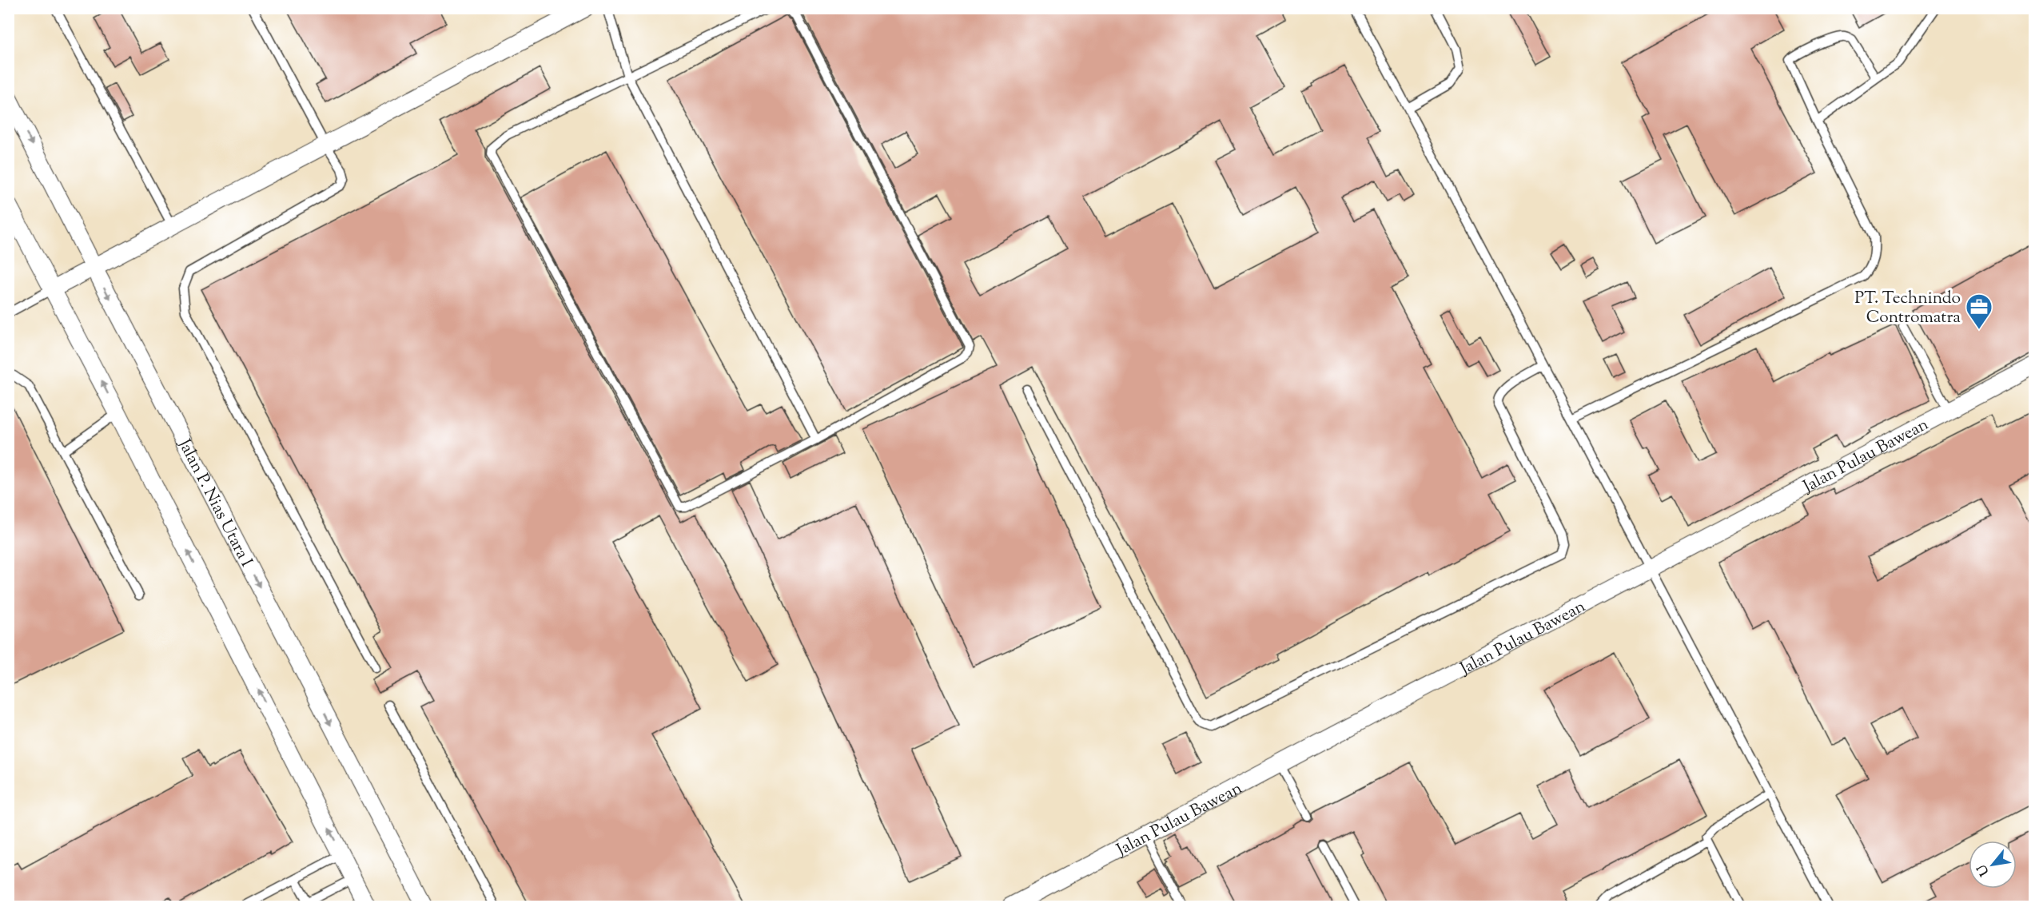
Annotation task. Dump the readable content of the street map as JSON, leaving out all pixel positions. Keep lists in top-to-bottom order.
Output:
{
  "streets": {
    "street": ["Jalan Pulau Bawean", "Jalan P. Nias Utara I"]
  },
  "places": {
    "office": ["PT. Technindo Contromatra"]
  },
  "north": "bottom left"
}
